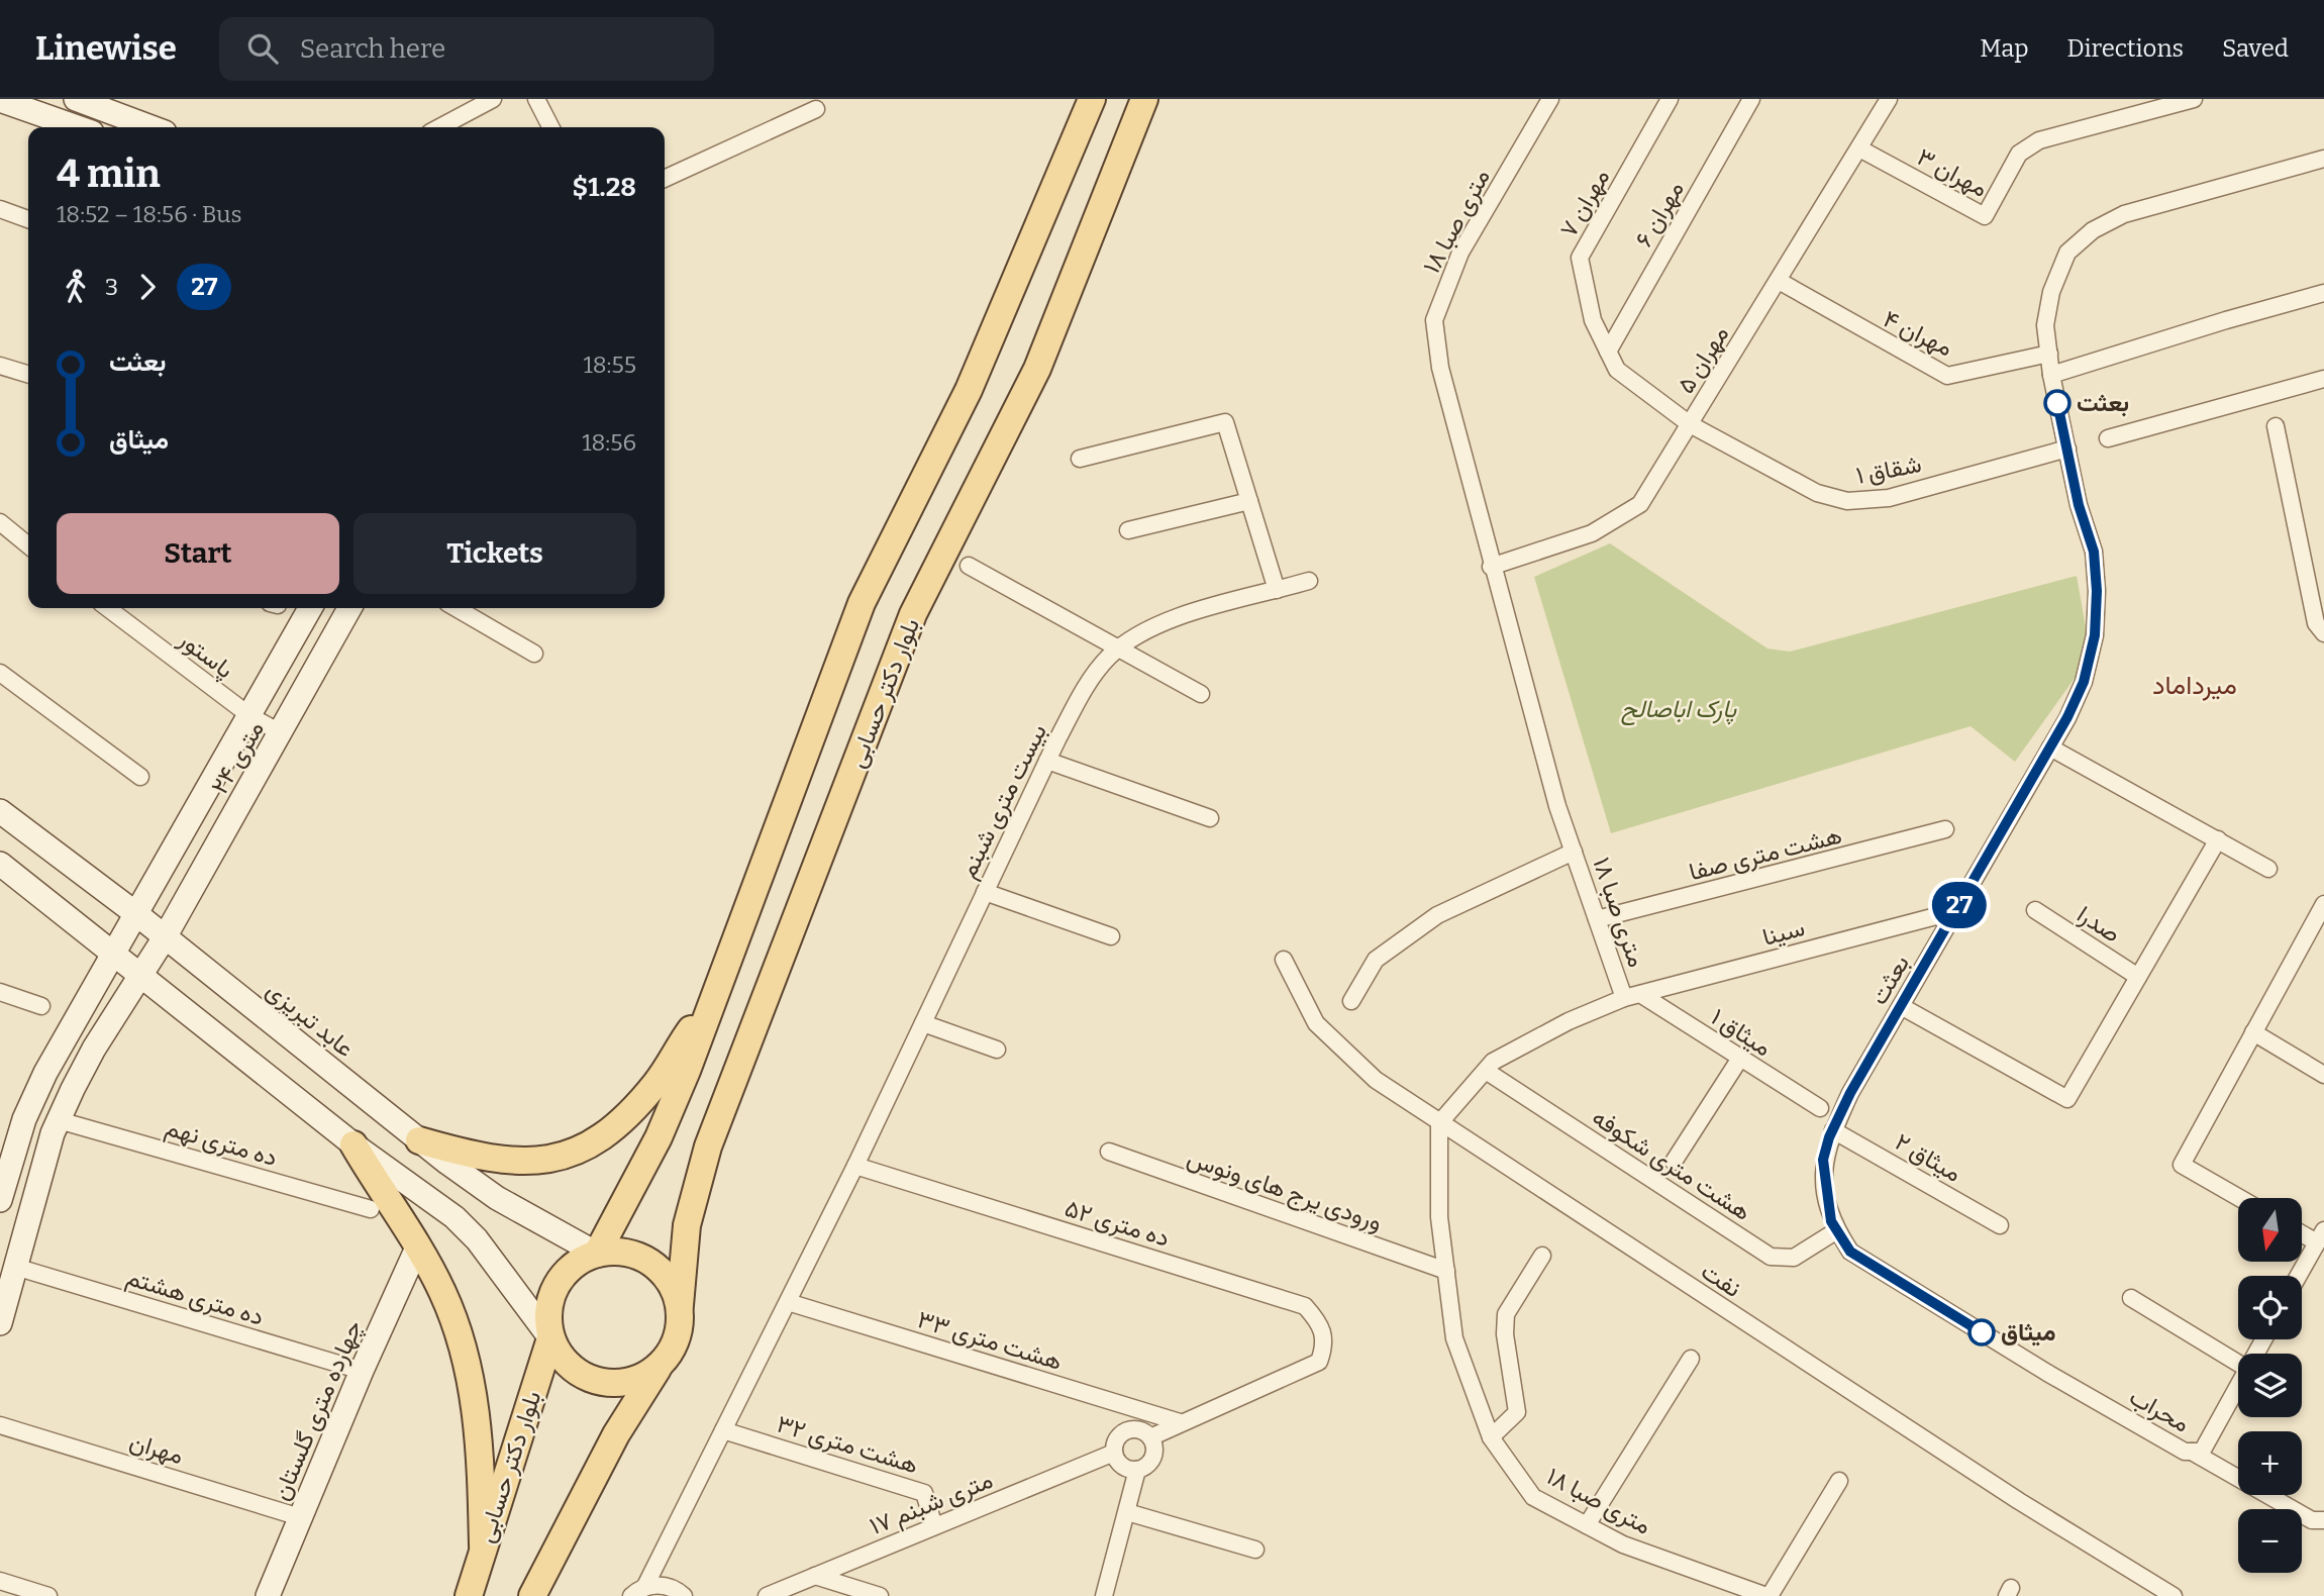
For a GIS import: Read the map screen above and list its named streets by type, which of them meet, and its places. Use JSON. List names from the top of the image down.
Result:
{
  "streets": {
    "main road": ["بلوار دکتر حسابی"],
    "street": [
      "مهران ۳",
      "مهران ۷",
      "مهران ۶",
      "متری صبا ۱۸",
      "مهران ۴",
      "مهران ۵",
      "شقاق ۱",
      "پاستور",
      "۲۴ متری",
      "بیست متری شبنم",
      "هشت متری صفا",
      "صدرا",
      "سینا",
      "بعثت",
      "عابد تبریزی",
      "میثاق ۱",
      "ده متری نهم",
      "میثاق ۲",
      "هشت متری شکوفه",
      "ورودی یرج های ونوس",
      "ده متری ۵۲",
      "نفت",
      "ده متری هشتم",
      "هشت متری ۳۳",
      "چهارده متری گلستان",
      "محراب",
      "هشت متری ۳۲",
      "مهران",
      "۱۷ متری شبنم"
    ]
  },
  "crossings": [
    ["مهران ۳", "مهران ۵"],
    ["مهران ۷", "مهران ۶"],
    ["مهران ۷", "مهران ۵"],
    ["مهران ۷", "شقاق ۱"],
    ["متری صبا ۱۸", "مهران ۵"],
    ["متری صبا ۱۸", "هشت متری صفا"],
    ["متری صبا ۱۸", "سینا"],
    ["متری صبا ۱۸", "هشت متری شکوفه"],
    ["متری صبا ۱۸", "ورودی یرج های ونوس"],
    ["متری صبا ۱۸", "نفت"],
    ["مهران ۴", "مهران ۵"],
    ["مهران ۴", "بعثت"],
    ["مهران ۵", "شقاق ۱"],
    ["شقاق ۱", "بعثت"],
    ["پاستور", "۲۴ متری"],
    ["بلوار دکتر حسابی", "عابد تبریزی"],
    ["۲۴ متری", "عابد تبریزی"],
    ["بیست متری شبنم", "ده متری ۵۲"],
    ["بیست متری شبنم", "هشت متری ۳۳"],
    ["بیست متری شبنم", "هشت متری ۳۲"],
    ["سینا", "بعثت"],
    ["سینا", "میثاق ۱"],
    ["بعثت", "میثاق ۲"],
    ["بعثت", "هشت متری شکوفه"],
    ["بعثت", "محراب"],
    ["ده متری ۵۲", "هشت متری ۳۳"],
    ["ده متری هشتم", "چهارده متری گلستان"],
    ["چهارده متری گلستان", "مهران"],
    ["هشت متری ۳۲", "۱۷ متری شبنم"]
  ],
  "districts": ["میرداماد"],
  "parks": ["پارک اباصالح"],
  "places": ["بعثت", "میثاق"],
  "lines": ["bus line 27"],
  "north": "bottom",
  "page": {
    "header": "Linewise",
    "search": "Search here",
    "nav": ["Map", "Directions", "Saved"],
    "on_map": "27",
    "heading": ["4 min", "18:52 – 18:56 · Bus", "$1.28"],
    "legs": ["3", "27"],
    "list": [
      {
        "name": "بعثت",
        "value": "18:55"
      },
      {
        "name": "میثاق",
        "value": "18:56"
      }
    ],
    "buttons": ["Start", "Tickets"],
    "map_buttons": ["+", "−"]
  }
}
